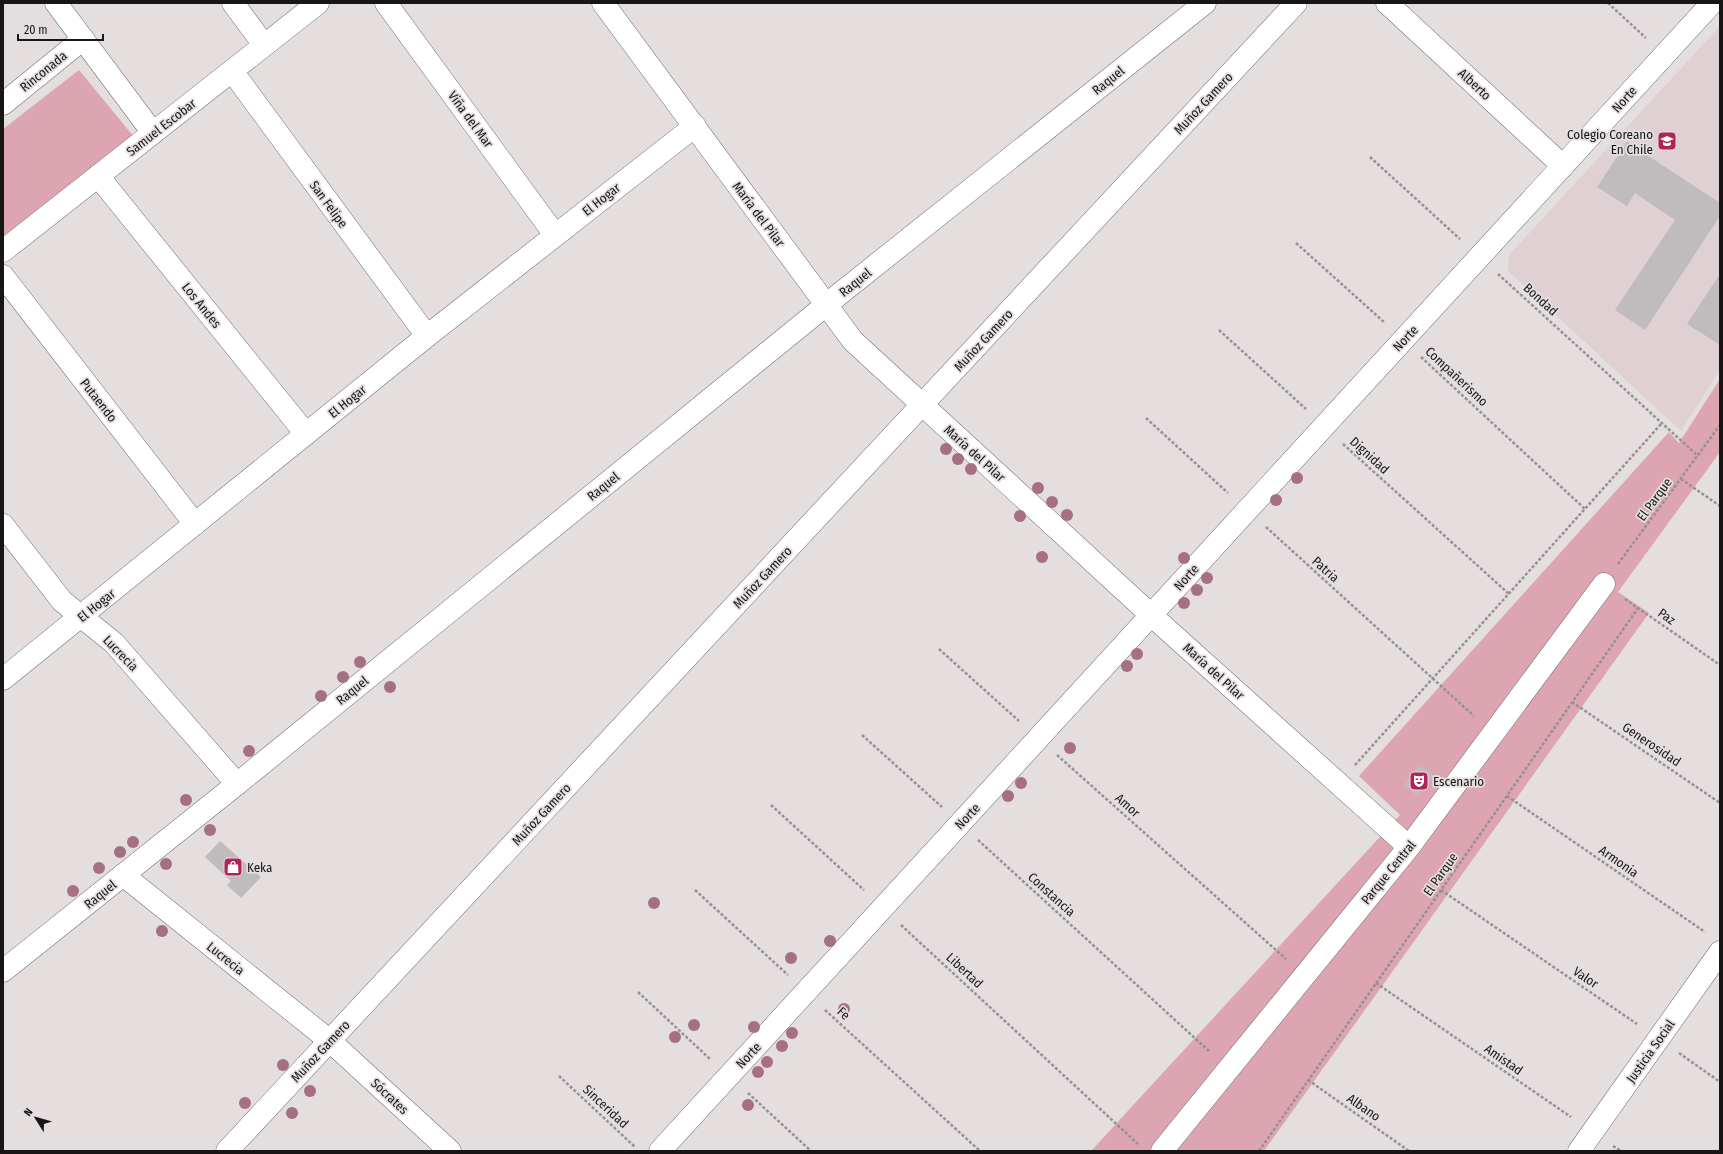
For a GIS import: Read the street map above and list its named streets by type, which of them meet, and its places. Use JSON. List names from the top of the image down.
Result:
{
  "streets": {
    "street": [
      "Rinconada",
      "Raquel",
      "Alberto",
      "Norte",
      "Muñoz Gamero",
      "Viña del Mar",
      "Samuel Escobar",
      "El Hogar",
      "San Felipe",
      "María del Pilar",
      "Los Andes",
      "Putaendo",
      "Lucrecia",
      "Parque Central",
      "Justicia Social",
      "Sócrates"
    ],
    "path": [
      "Bondad",
      "Compañerismo",
      "Dignidad",
      "El Parque",
      "Patria",
      "Paz",
      "Generosidad",
      "Amor",
      "Armonia",
      "Constancia",
      "Libertad",
      "Valor",
      "Fe",
      "Amistad",
      "Sinceridad",
      "Albano"
    ]
  },
  "crossings": [
    ["Raquel", "María del Pilar"],
    ["Raquel", "Lucrecia"],
    ["Alberto", "Norte"],
    ["Norte", "María del Pilar"],
    ["Norte", "Bondad"],
    ["Norte", "Compañerismo"],
    ["Norte", "Dignidad"],
    ["Norte", "Patria"],
    ["Norte", "Amor"],
    ["Norte", "Constancia"],
    ["Norte", "Libertad"],
    ["Norte", "Fe"],
    ["Muñoz Gamero", "María del Pilar"],
    ["Muñoz Gamero", "Lucrecia"],
    ["Muñoz Gamero", "Sócrates"],
    ["Viña del Mar", "El Hogar"],
    ["Samuel Escobar", "San Felipe"],
    ["Samuel Escobar", "Los Andes"],
    ["El Hogar", "San Felipe"],
    ["El Hogar", "María del Pilar"],
    ["El Hogar", "Los Andes"],
    ["El Hogar", "Putaendo"],
    ["El Hogar", "Lucrecia"],
    ["María del Pilar", "Parque Central"],
    ["Bondad", "El Parque"],
    ["El Parque", "Paz"],
    ["El Parque", "Generosidad"],
    ["El Parque", "Armonia"],
    ["El Parque", "Parque Central"],
    ["El Parque", "Valor"],
    ["El Parque", "Amistad"],
    ["El Parque", "Albano"],
    ["Patria", "Parque Central"],
    ["Paz", "Parque Central"],
    ["Lucrecia", "Sócrates"],
    ["Amor", "Parque Central"],
    ["Parque Central", "Constancia"],
    ["Valor", "Justicia Social"],
    ["Justicia Social", "Amistad"]
  ],
  "places": {
    "school or university": ["Colegio Coreano En Chile"],
    "theatre": ["Escenario"],
    "shop": ["Keka"]
  },
  "scale_bar": "20 m",
  "north": "top left"
}
